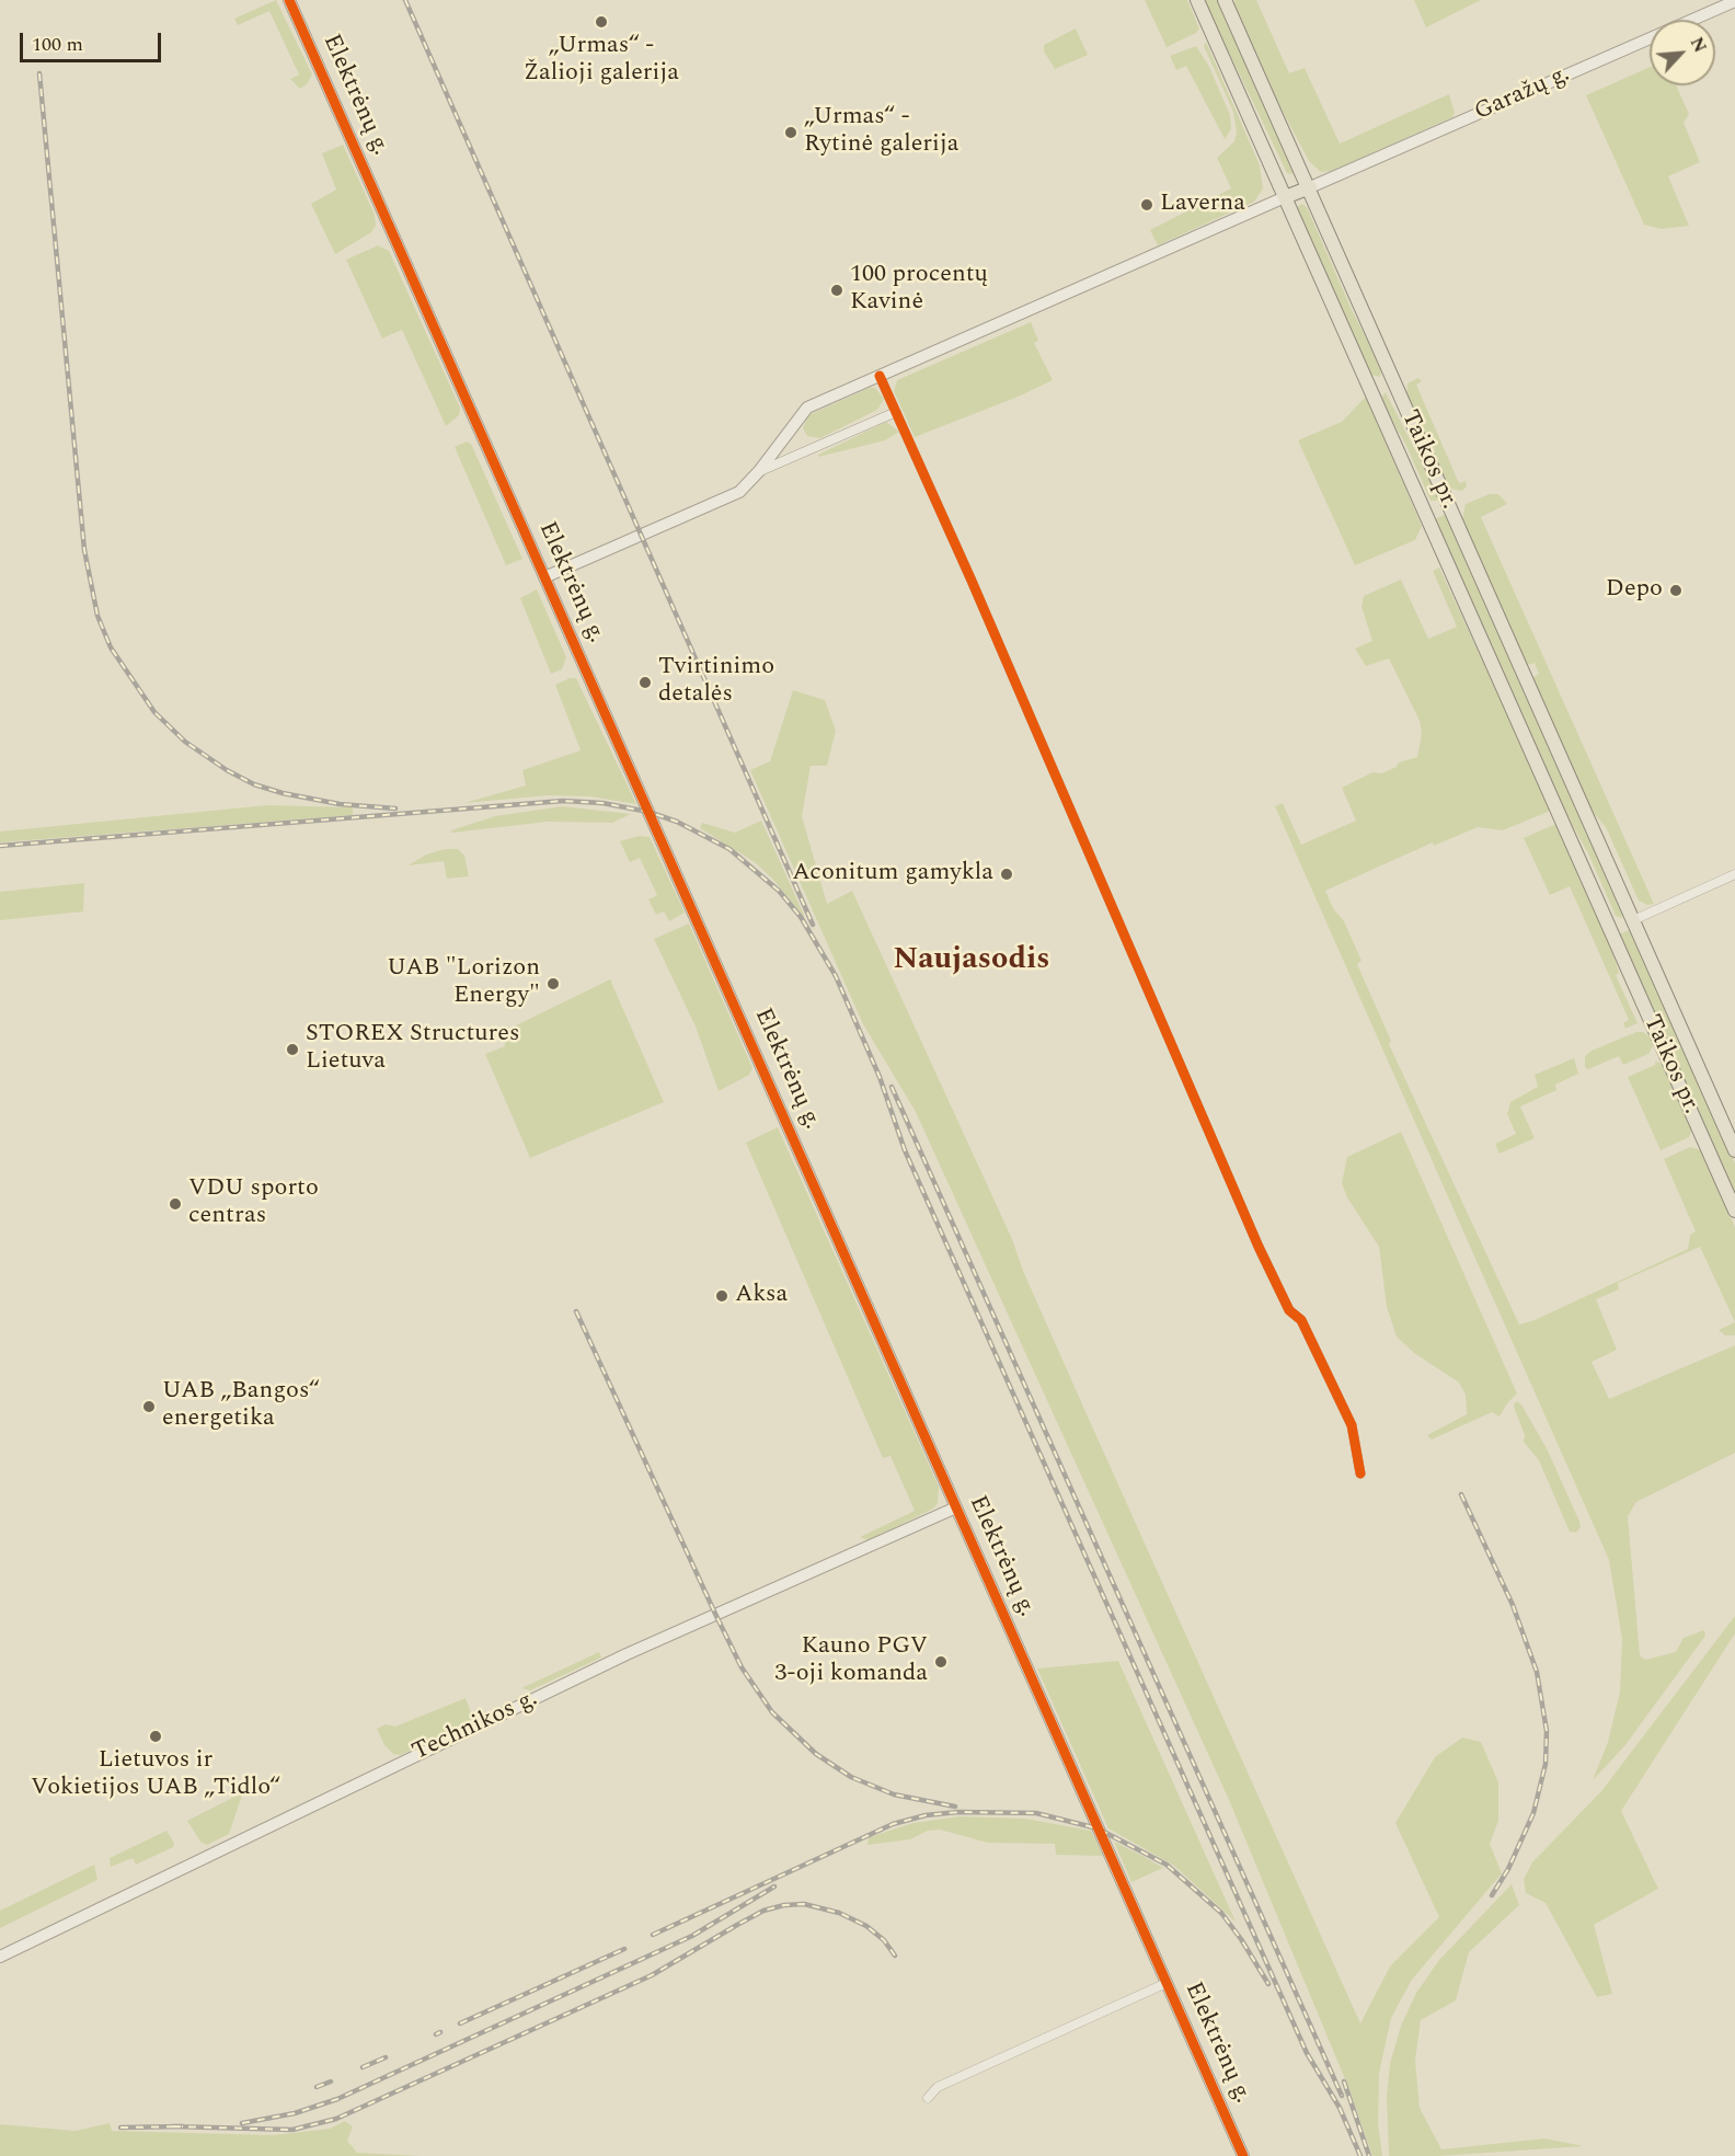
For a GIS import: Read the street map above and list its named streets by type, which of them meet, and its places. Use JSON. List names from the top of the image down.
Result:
{
  "streets": {
    "main road": ["Taikos pr."],
    "street": ["Garažų g.", "Elektrėnų g.", "Technikos g."]
  },
  "crossings": [
    ["Garažų g.", "Taikos pr."],
    ["Elektrėnų g.", "Technikos g."]
  ],
  "districts": ["Naujasodis"],
  "places": [
    "„Urmas“ - Žalioji galerija",
    "„Urmas“ - Rytinė galerija",
    "Laverna",
    "100 procentų Kavinė",
    "Depo",
    "Tvirtinimo detalės",
    "Aconitum gamykla",
    "UAB \"Lorizon Energy\"",
    "STOREX Structures Lietuva",
    "VDU sporto centras",
    "Aksa",
    "UAB „Bangos“ energetika",
    "Kauno PGV 3-oji komanda",
    "Lietuvos ir Vokietijos UAB „Tidlo“"
  ],
  "scale_bar": "100 m",
  "north": "top right"
}
